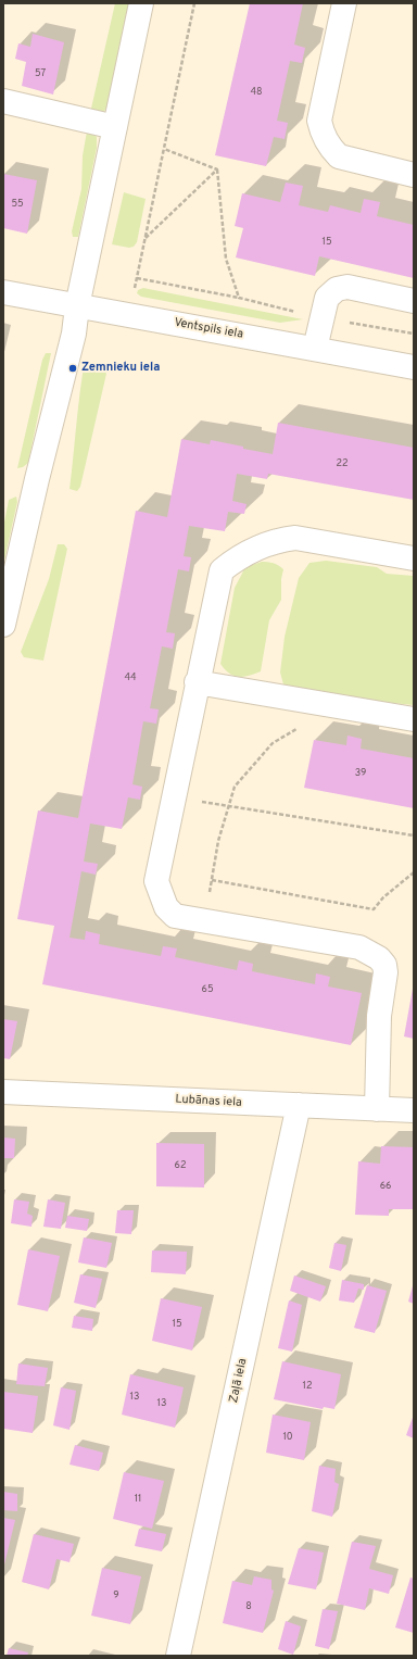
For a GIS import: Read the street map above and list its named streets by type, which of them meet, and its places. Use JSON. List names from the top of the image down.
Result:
{
  "streets": {
    "street": ["Ventspils iela", "Lubānas iela", "Zaļā iela"]
  },
  "crossings": [
    ["Lubānas iela", "Zaļā iela"]
  ],
  "places": ["Zemnieku iela"],
  "house_numbers": [
    "57",
    "48",
    "55",
    "15",
    "22",
    "44",
    "39",
    "65",
    "62",
    "66",
    "15",
    "12",
    "13",
    "13",
    "10",
    "11",
    "9",
    "8"
  ]
}
